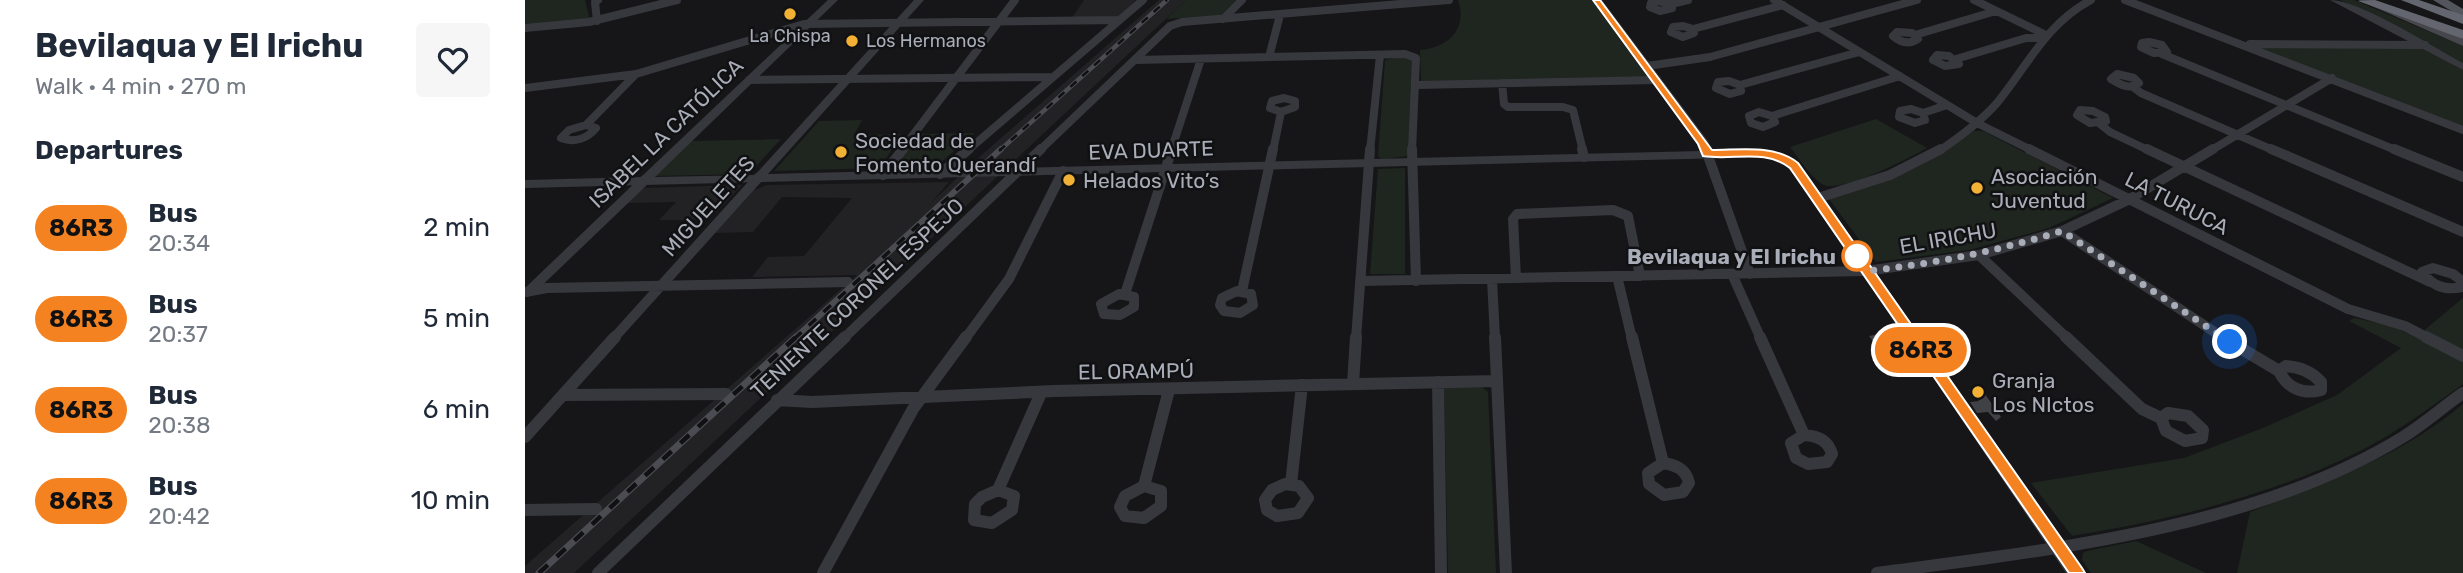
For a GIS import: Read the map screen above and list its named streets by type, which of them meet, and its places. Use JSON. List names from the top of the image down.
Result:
{
  "streets": {
    "street": [
      "ISABEL LA CATÓLICA",
      "EVA DUARTE",
      "LA TURUCA",
      "MIGUELETES",
      "EL IRICHU",
      "TENIENTE CORONEL ESPEJO",
      "EL ORAMPÚ"
    ]
  },
  "crossings": [
    ["ISABEL LA CATÓLICA", "EVA DUARTE"],
    ["EVA DUARTE", "MIGUELETES"],
    ["EVA DUARTE", "TENIENTE CORONEL ESPEJO"],
    ["LA TURUCA", "EL IRICHU"],
    ["TENIENTE CORONEL ESPEJO", "EL ORAMPÚ"]
  ],
  "places": [
    "La Chispa",
    "Los Hermanos",
    "Sociedad de Fomento Querandí",
    "Helados Vito’s",
    "Asociación Juventud",
    "Bevilaqua y El Irichu",
    "Granja Los NIctos"
  ],
  "lines": ["bus line 86R3"],
  "page": {
    "heading": [
      ["Bevilaqua y El Irichu", "Walk · 4 min · 270 m"],
      "Departures"
    ],
    "on_map": "86R3",
    "list": [
      {
        "mark": "86R3",
        "name": "Bus",
        "note": "20:34",
        "value": "2 min"
      },
      {
        "mark": "86R3",
        "name": "Bus",
        "note": "20:37",
        "value": "5 min"
      },
      {
        "mark": "86R3",
        "name": "Bus",
        "note": "20:38",
        "value": "6 min"
      },
      {
        "mark": "86R3",
        "name": "Bus",
        "note": "20:42",
        "value": "10 min"
      }
    ]
  }
}
